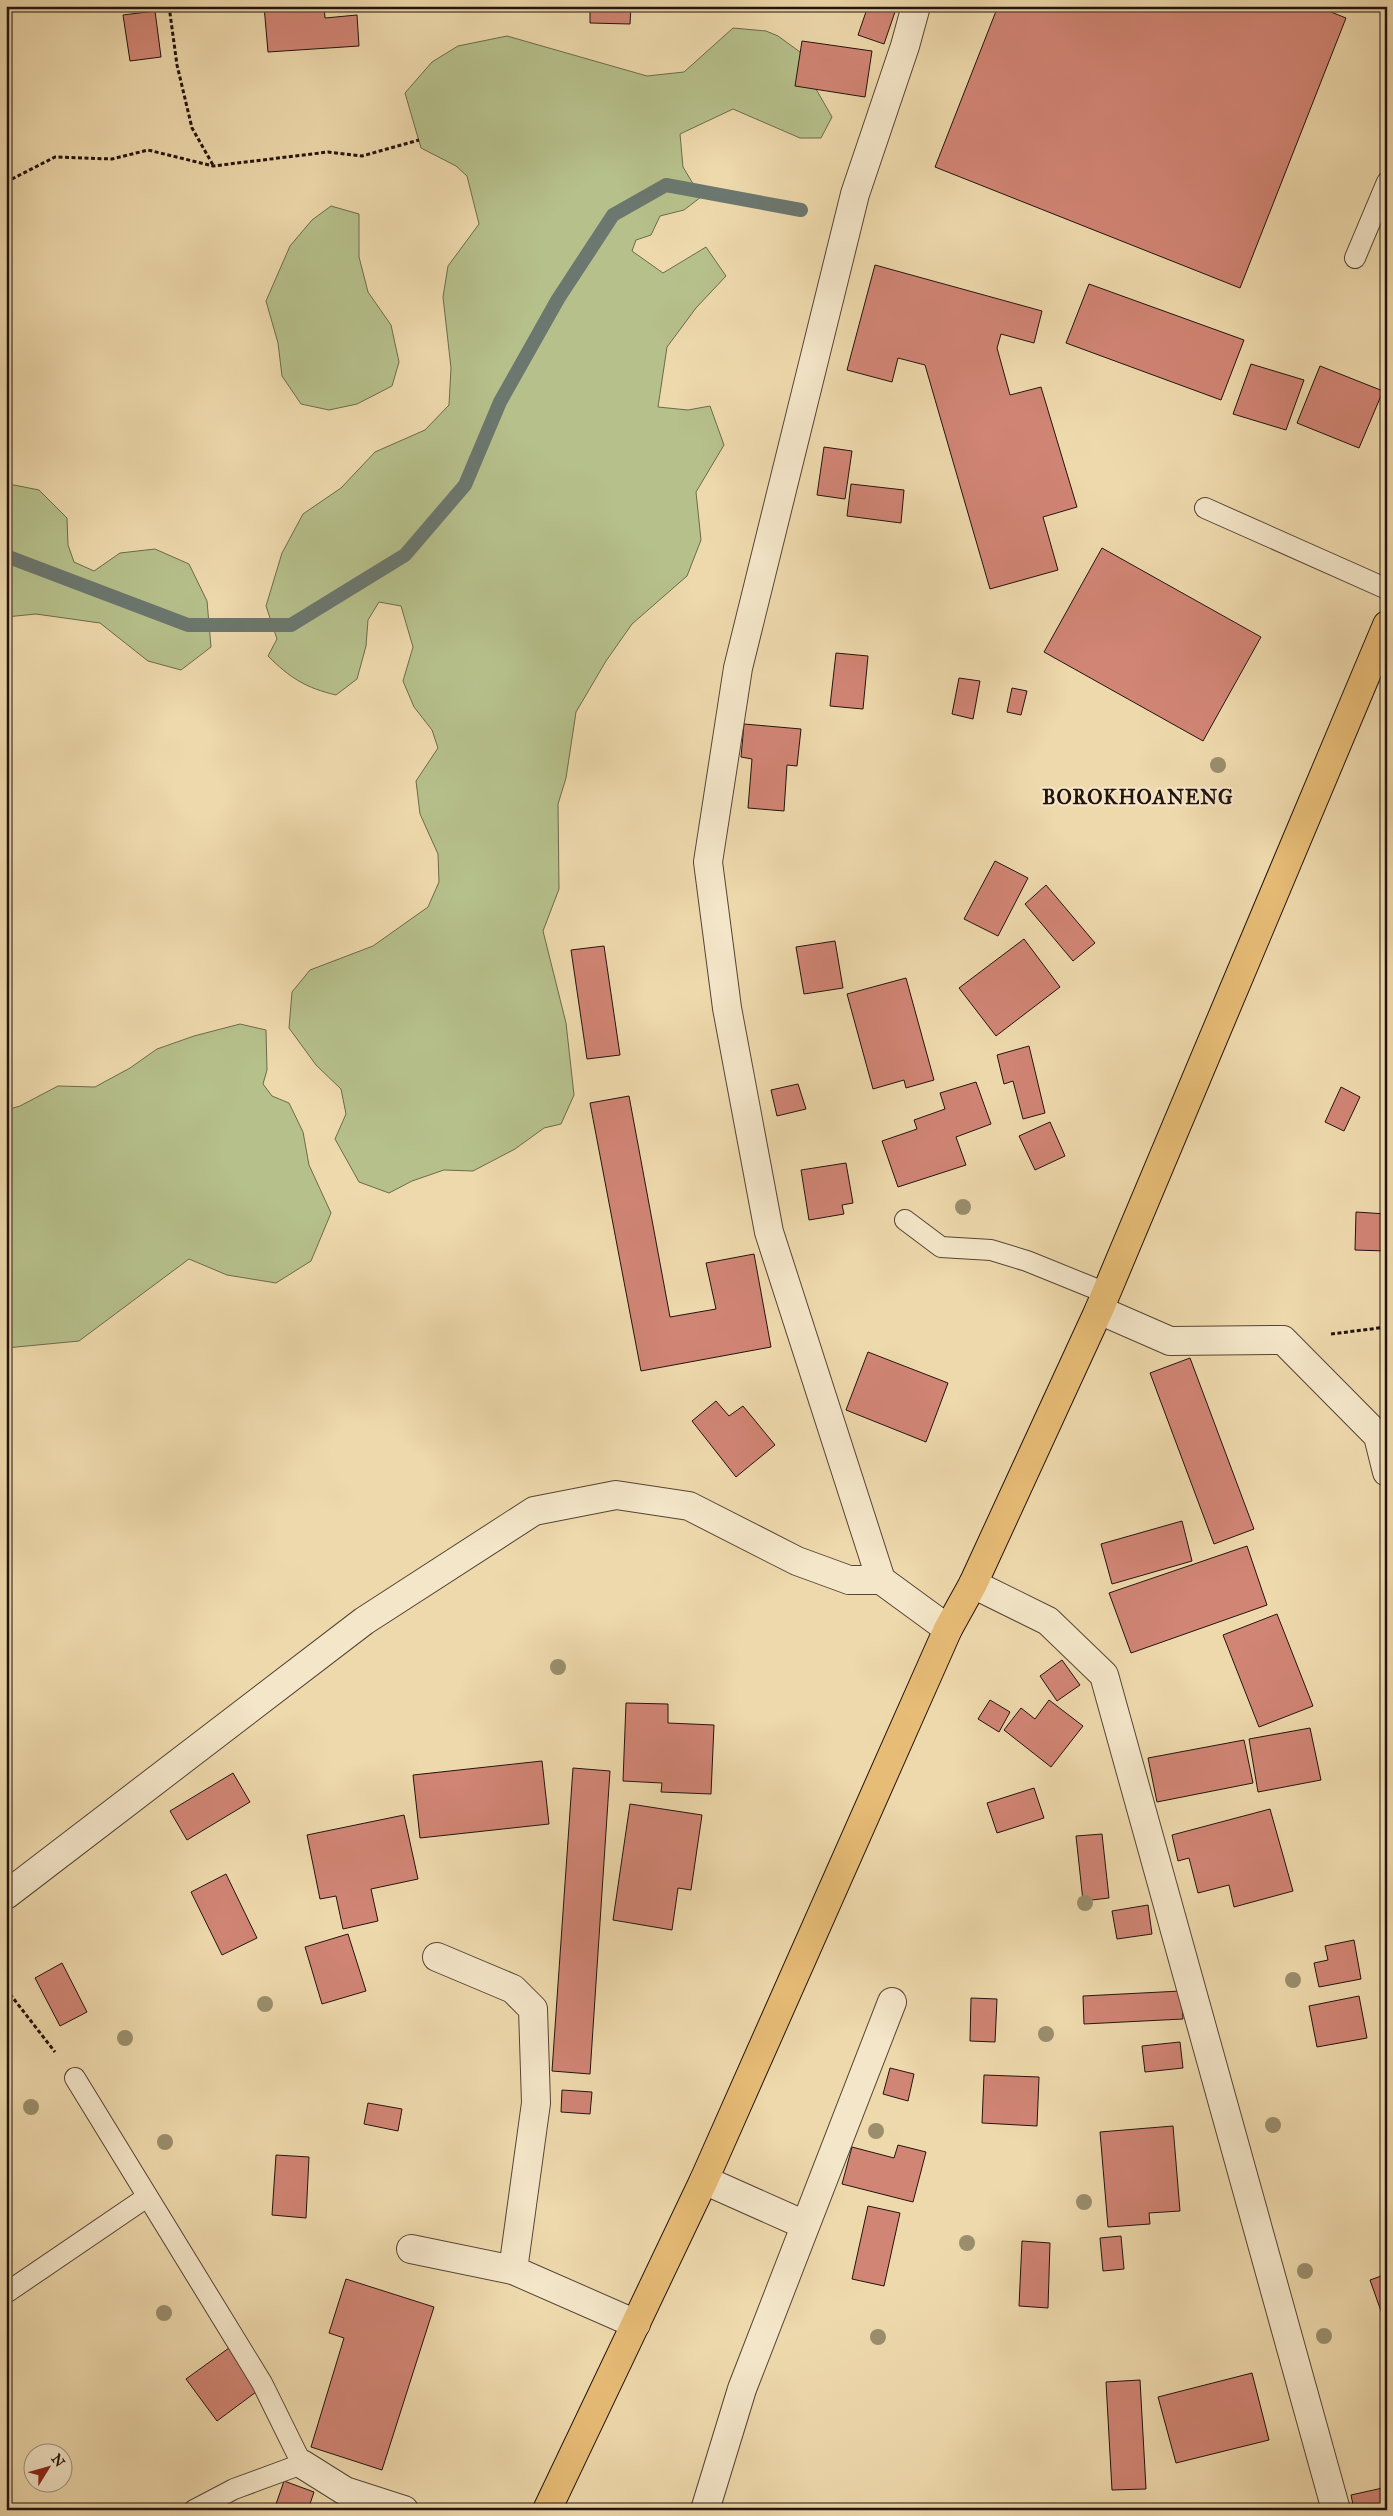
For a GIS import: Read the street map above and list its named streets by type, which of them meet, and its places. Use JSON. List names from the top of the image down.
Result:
{
  "districts": ["BOROKHOANENG"],
  "north": "top right"
}
